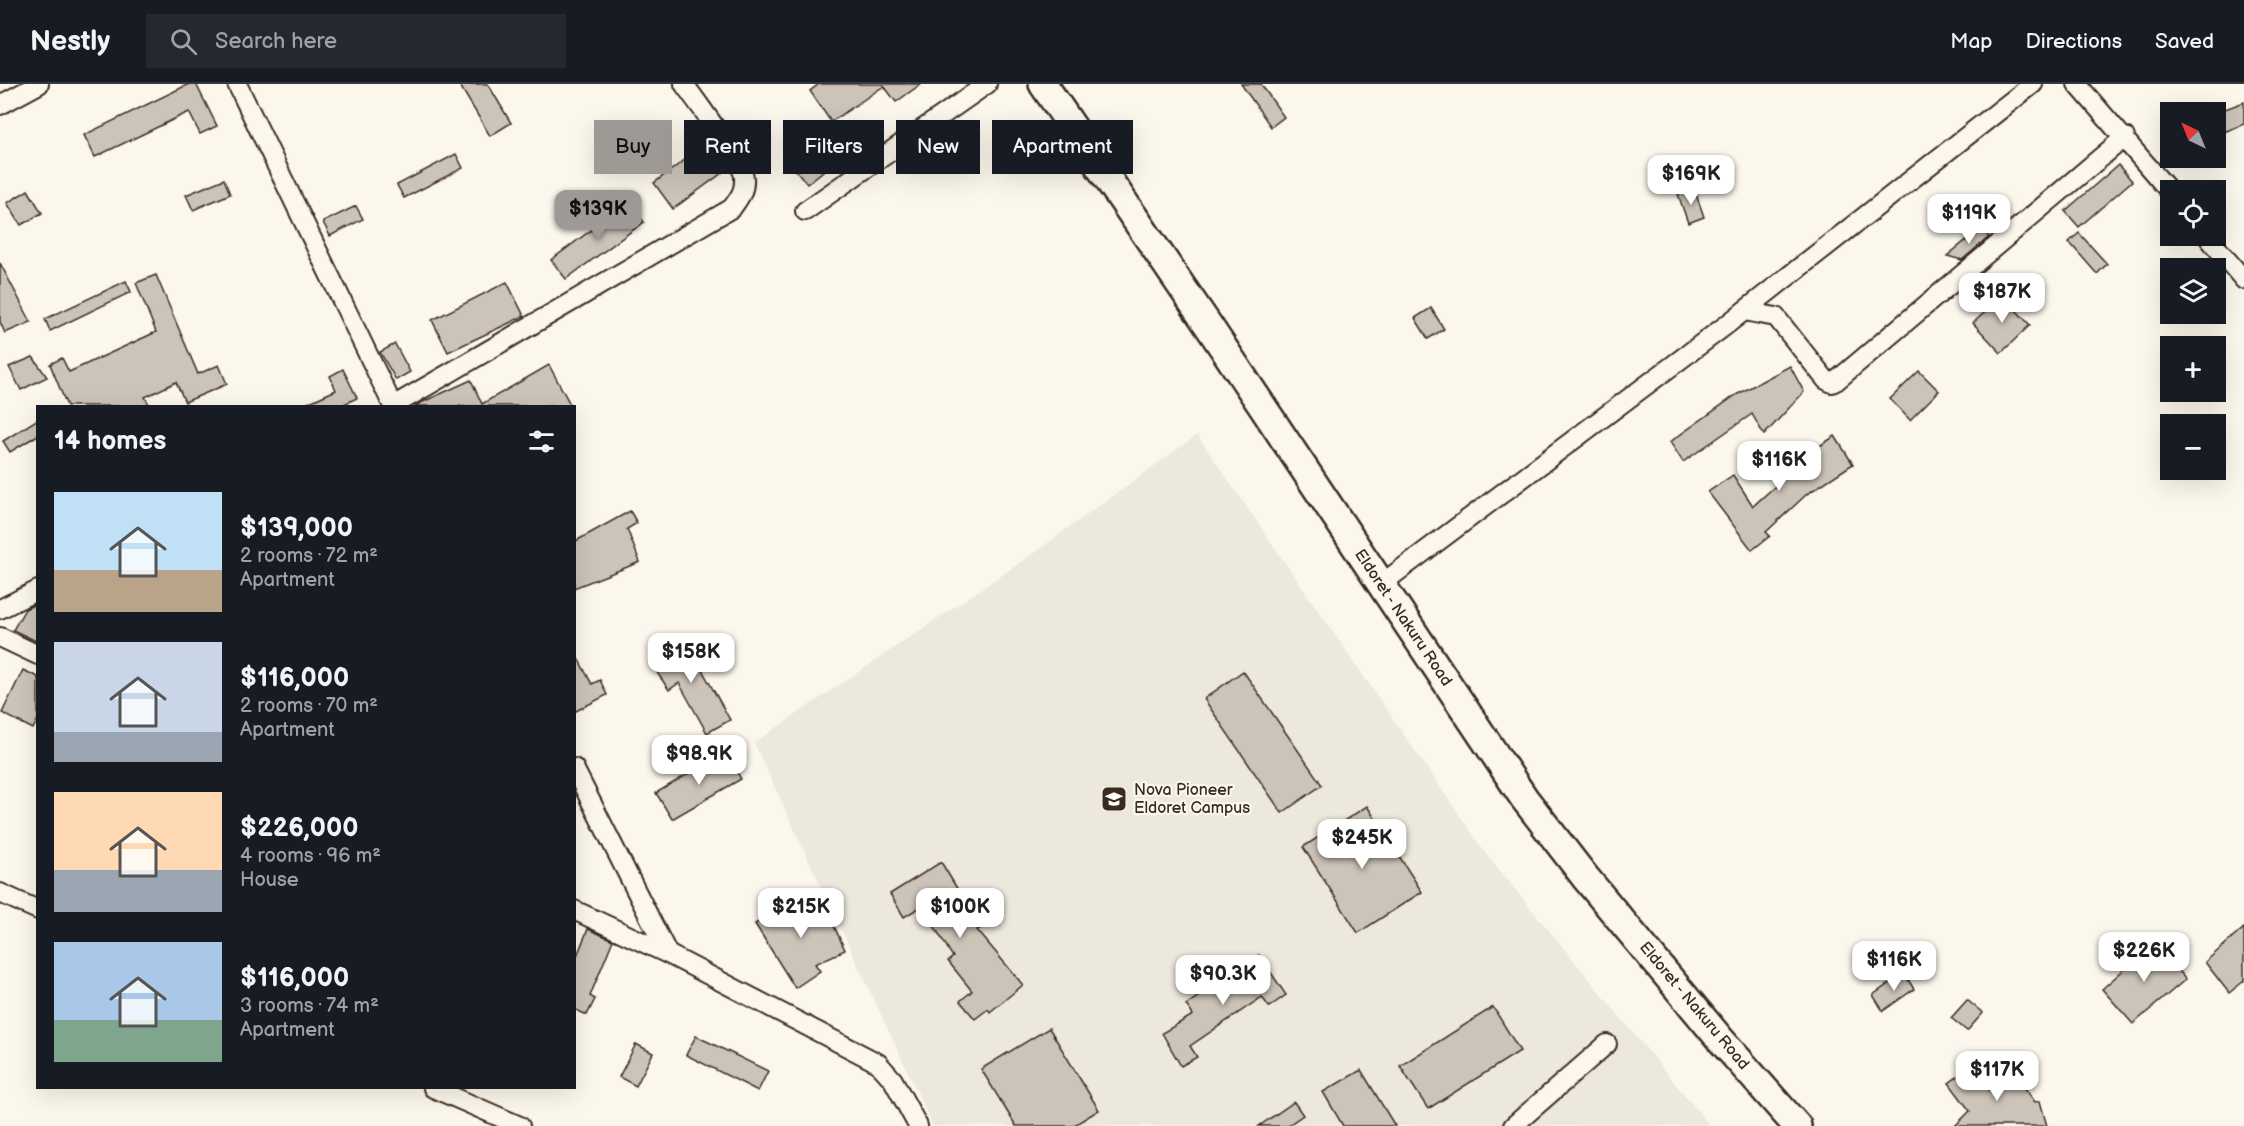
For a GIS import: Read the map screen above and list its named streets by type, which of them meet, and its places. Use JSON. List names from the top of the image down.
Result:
{
  "streets": {
    "highway": ["Eldoret - Nakuru Road"]
  },
  "places": {
    "school or university": ["Nova Pioneer Eldoret Campus"]
  },
  "north": "top left",
  "page": {
    "header": "Nestly",
    "search": "Search here",
    "nav": ["Map", "Directions", "Saved"],
    "map_buttons": ["+", "−"],
    "chip": [
      "Buy",
      "Rent",
      "Filters",
      "New",
      "Apartment"
    ],
    "price": [
      "$169K",
      "$139K",
      "$119K",
      "$187K",
      "$116K",
      "$158K",
      "$98.9K",
      "$245K",
      "$215K",
      "$100K",
      "$226K",
      "$116K",
      "$90.3K",
      "$117K"
    ],
    "heading": "14 homes",
    "list": [
      {
        "name": "$139,000",
        "note": "2 rooms · 72 m² · Apartment"
      },
      {
        "name": "$116,000",
        "note": "2 rooms · 70 m² · Apartment"
      },
      {
        "name": "$226,000",
        "note": "4 rooms · 96 m² · House"
      },
      {
        "name": "$116,000",
        "note": "3 rooms · 74 m² · Apartment"
      }
    ]
  }
}
